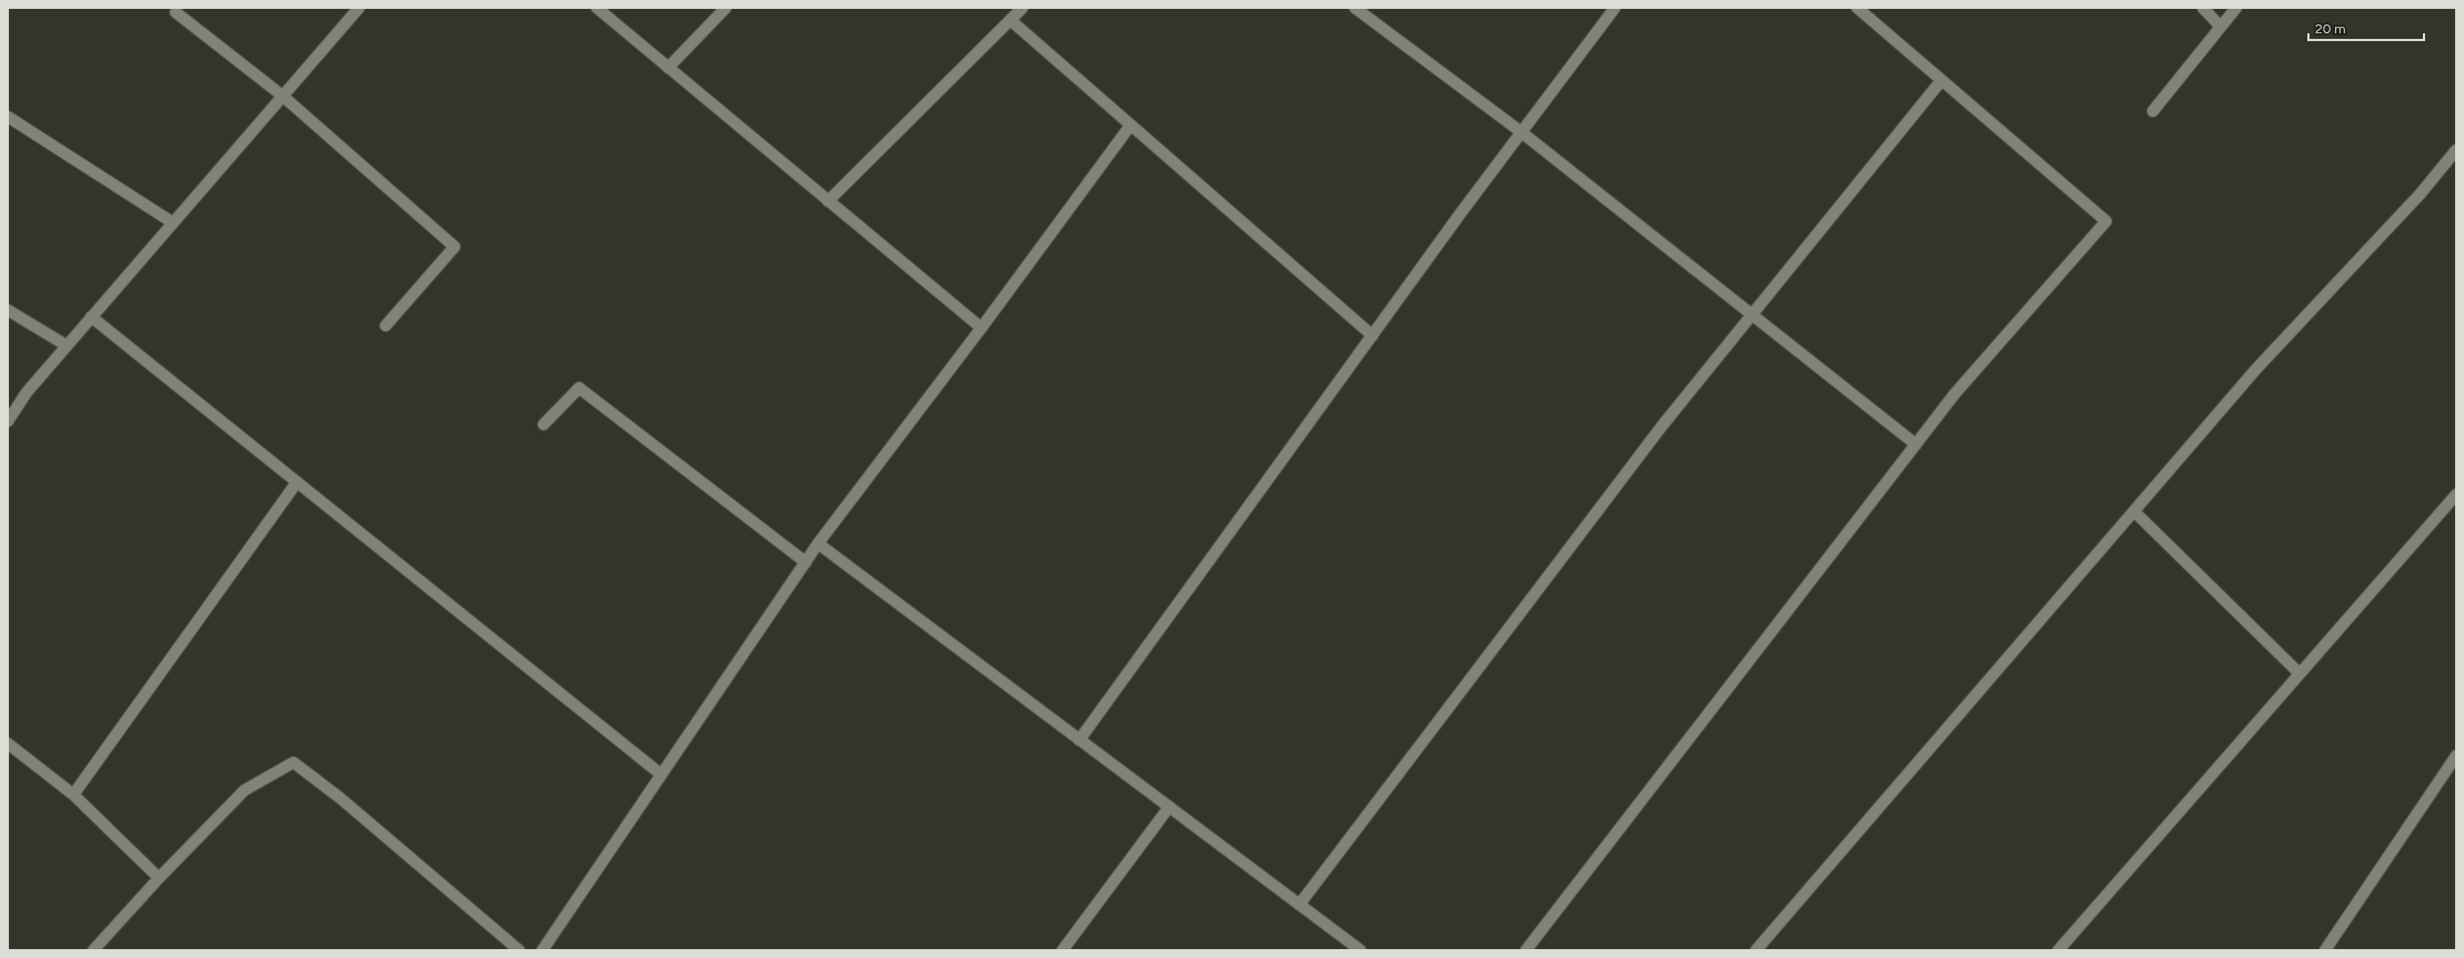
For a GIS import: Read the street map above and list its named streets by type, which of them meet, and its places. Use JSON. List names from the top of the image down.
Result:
{
  "scale_bar": "20 m"
}
